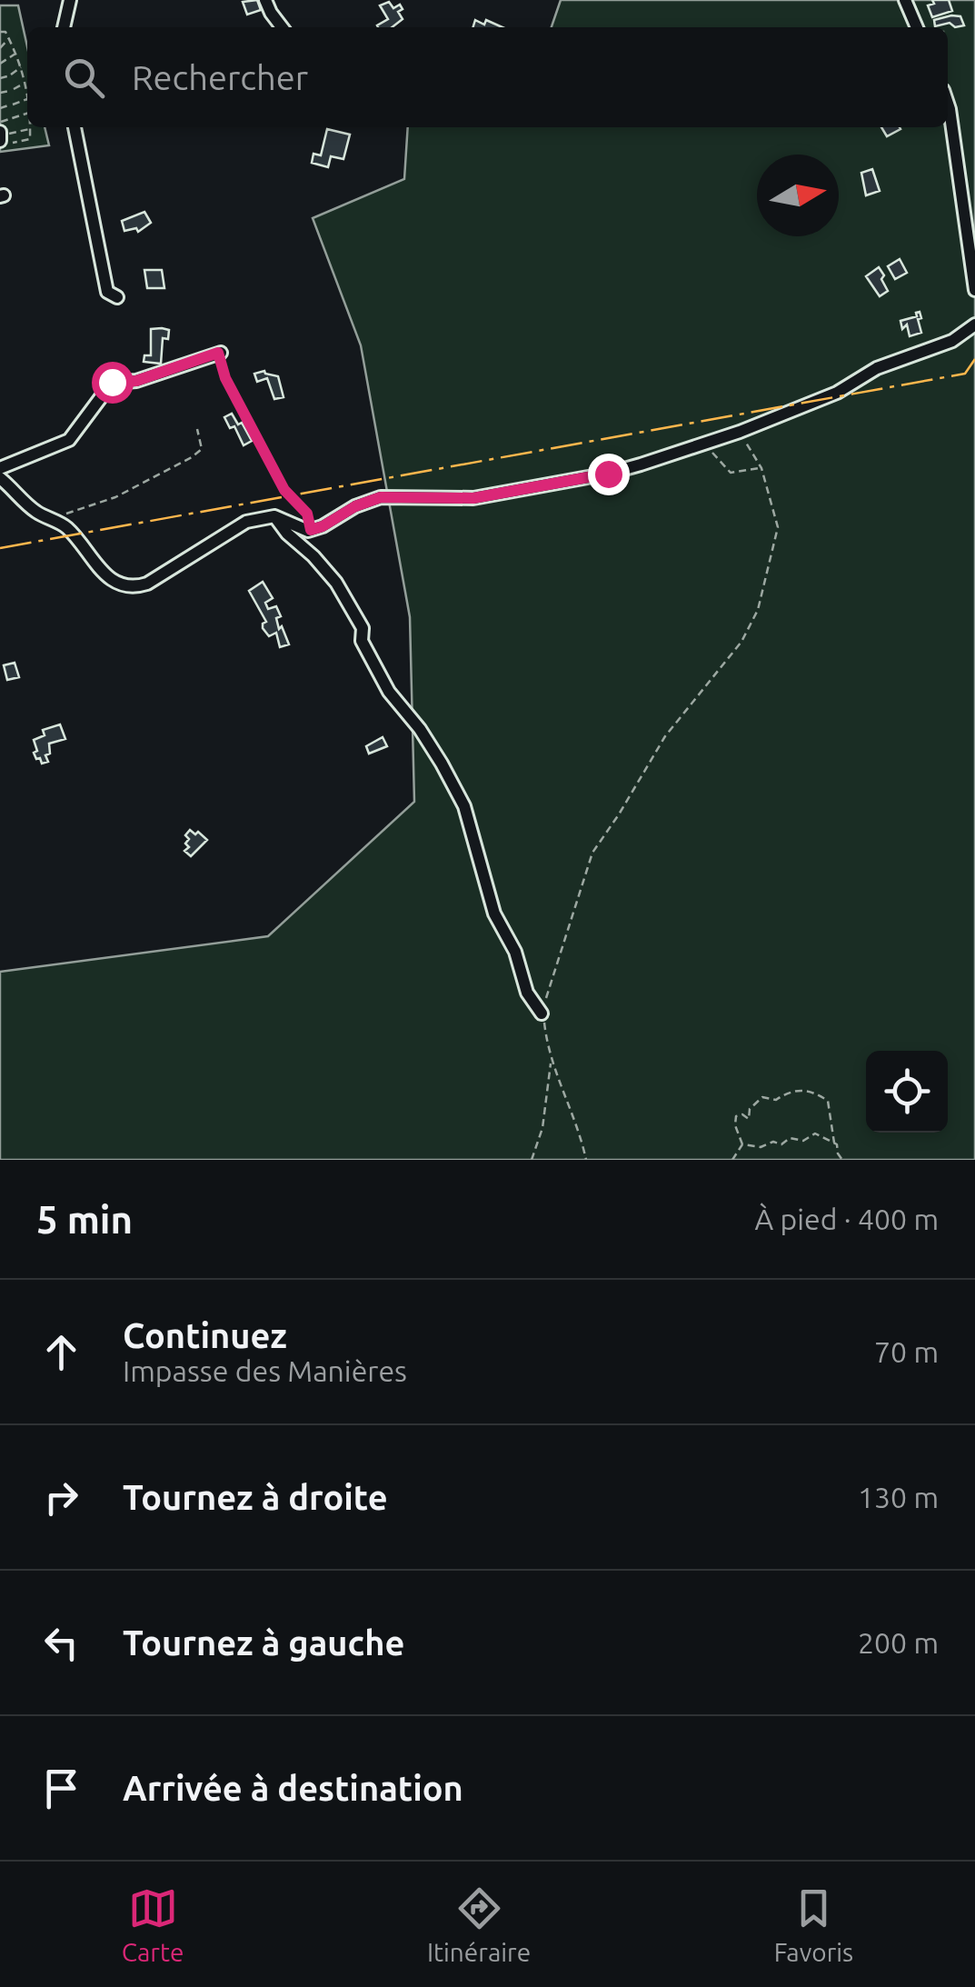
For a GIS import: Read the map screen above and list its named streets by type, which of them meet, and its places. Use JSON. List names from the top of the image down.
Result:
{
  "north": "right",
  "page": {
    "search": "Rechercher",
    "heading": ["5 min", "À pied · 400 m"],
    "list": [
      ["Continuez", "Impasse des Manières", "70 m"],
      ["Tournez à droite", "130 m"],
      ["Tournez à gauche", "200 m"],
      "Arrivée à destination"
    ],
    "nav": ["Carte", "Itinéraire", "Favoris"]
  }
}
